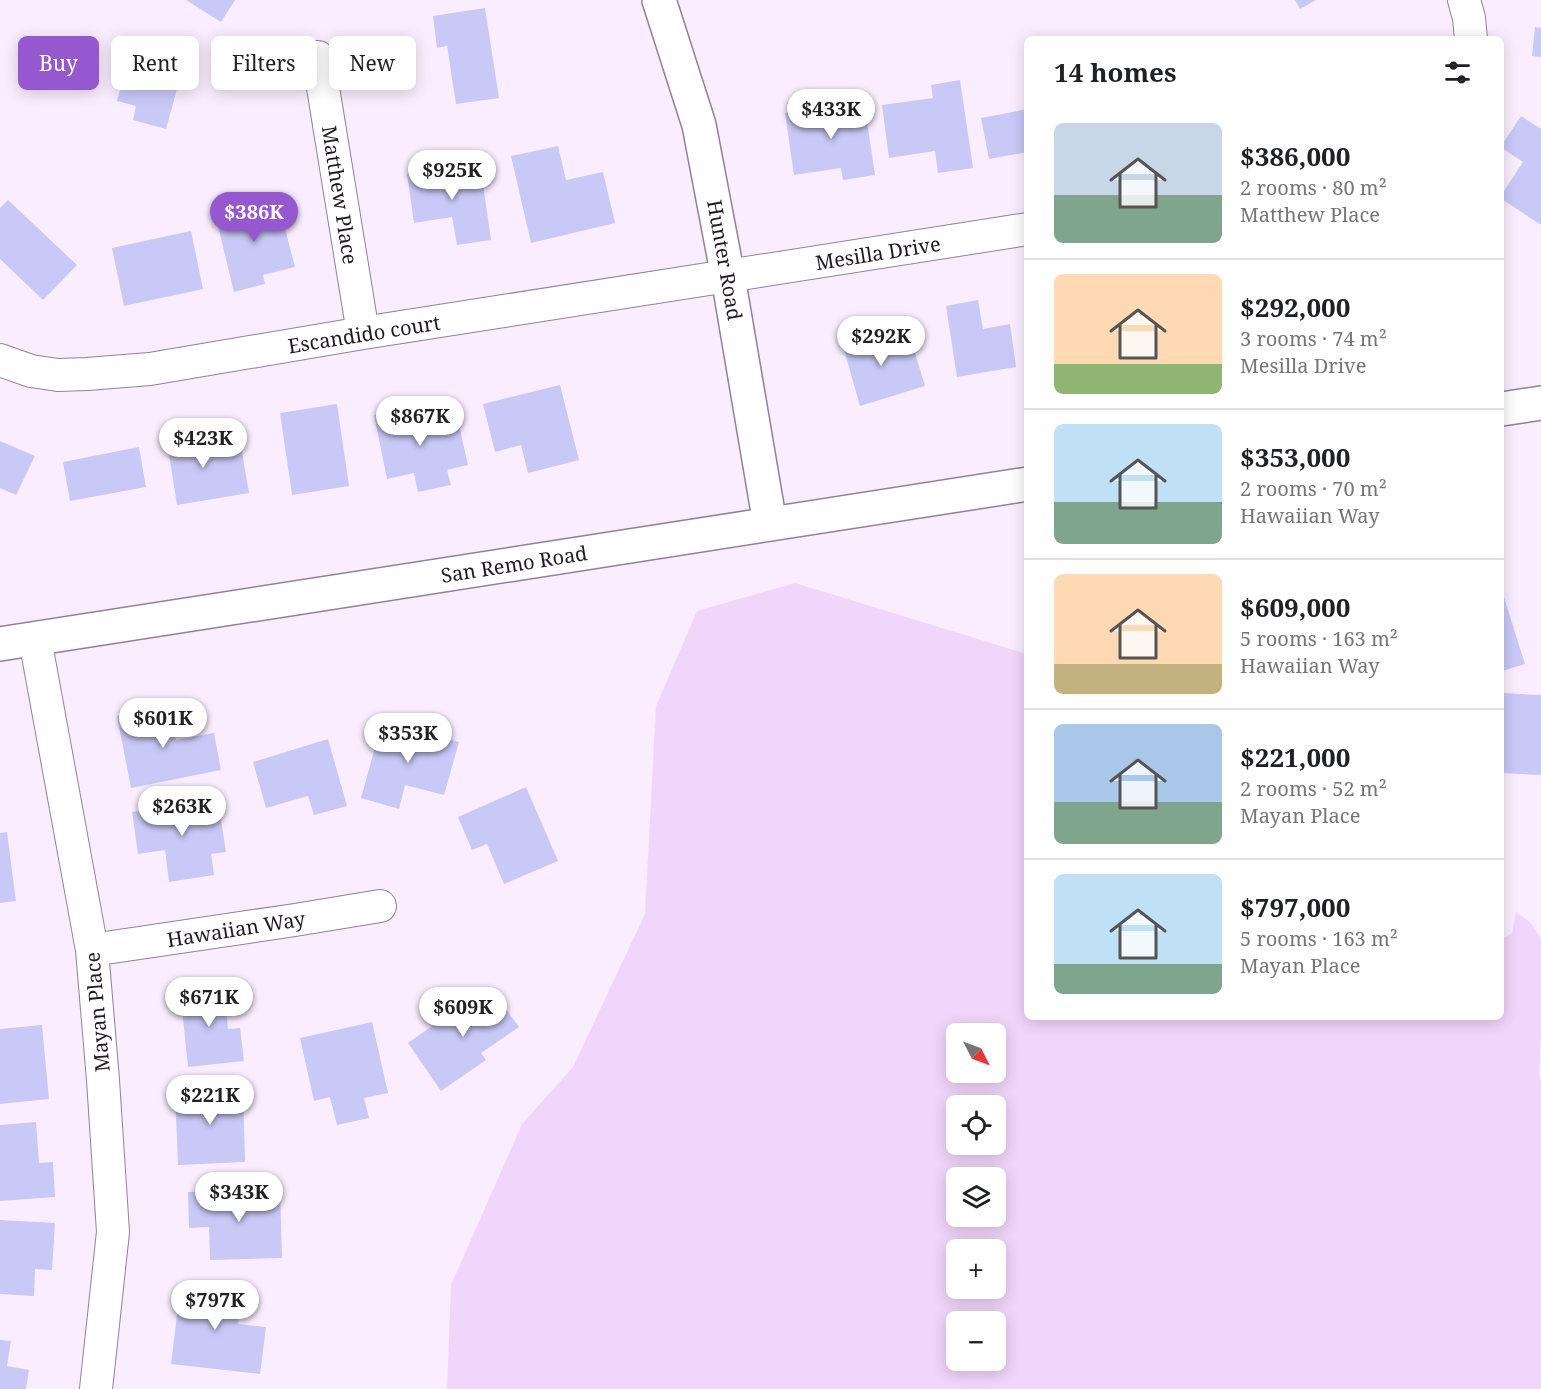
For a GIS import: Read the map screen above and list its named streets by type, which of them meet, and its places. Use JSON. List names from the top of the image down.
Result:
{
  "streets": {
    "street": [
      "Matthew Place",
      "Mesilla Drive",
      "Hunter Road",
      "Escandido court",
      "San Remo Road",
      "Hawaiian Way",
      "Mayan Place"
    ]
  },
  "crossings": [
    ["Matthew Place", "Escandido court"],
    ["Mesilla Drive", "Hunter Road"],
    ["Mesilla Drive", "Escandido court"],
    ["Hunter Road", "Escandido court"],
    ["Hunter Road", "San Remo Road"],
    ["San Remo Road", "Mayan Place"],
    ["Hawaiian Way", "Mayan Place"]
  ],
  "north": "bottom right",
  "page": {
    "chip": [
      "Buy",
      "Rent",
      "Filters",
      "New"
    ],
    "heading": "14 homes",
    "price": [
      "$433K",
      "$925K",
      "$386K",
      "$292K",
      "$867K",
      "$423K",
      "$601K",
      "$353K",
      "$263K",
      "$671K",
      "$609K",
      "$221K",
      "$343K",
      "$797K"
    ],
    "list": [
      {
        "name": "$386,000",
        "note": "2 rooms · 80 m² · Matthew Place"
      },
      {
        "name": "$292,000",
        "note": "3 rooms · 74 m² · Mesilla Drive"
      },
      {
        "name": "$353,000",
        "note": "2 rooms · 70 m² · Hawaiian Way"
      },
      {
        "name": "$609,000",
        "note": "5 rooms · 163 m² · Hawaiian Way"
      },
      {
        "name": "$221,000",
        "note": "2 rooms · 52 m² · Mayan Place"
      },
      {
        "name": "$797,000",
        "note": "5 rooms · 163 m² · Mayan Place"
      }
    ],
    "map_buttons": ["+", "−"]
  }
}
